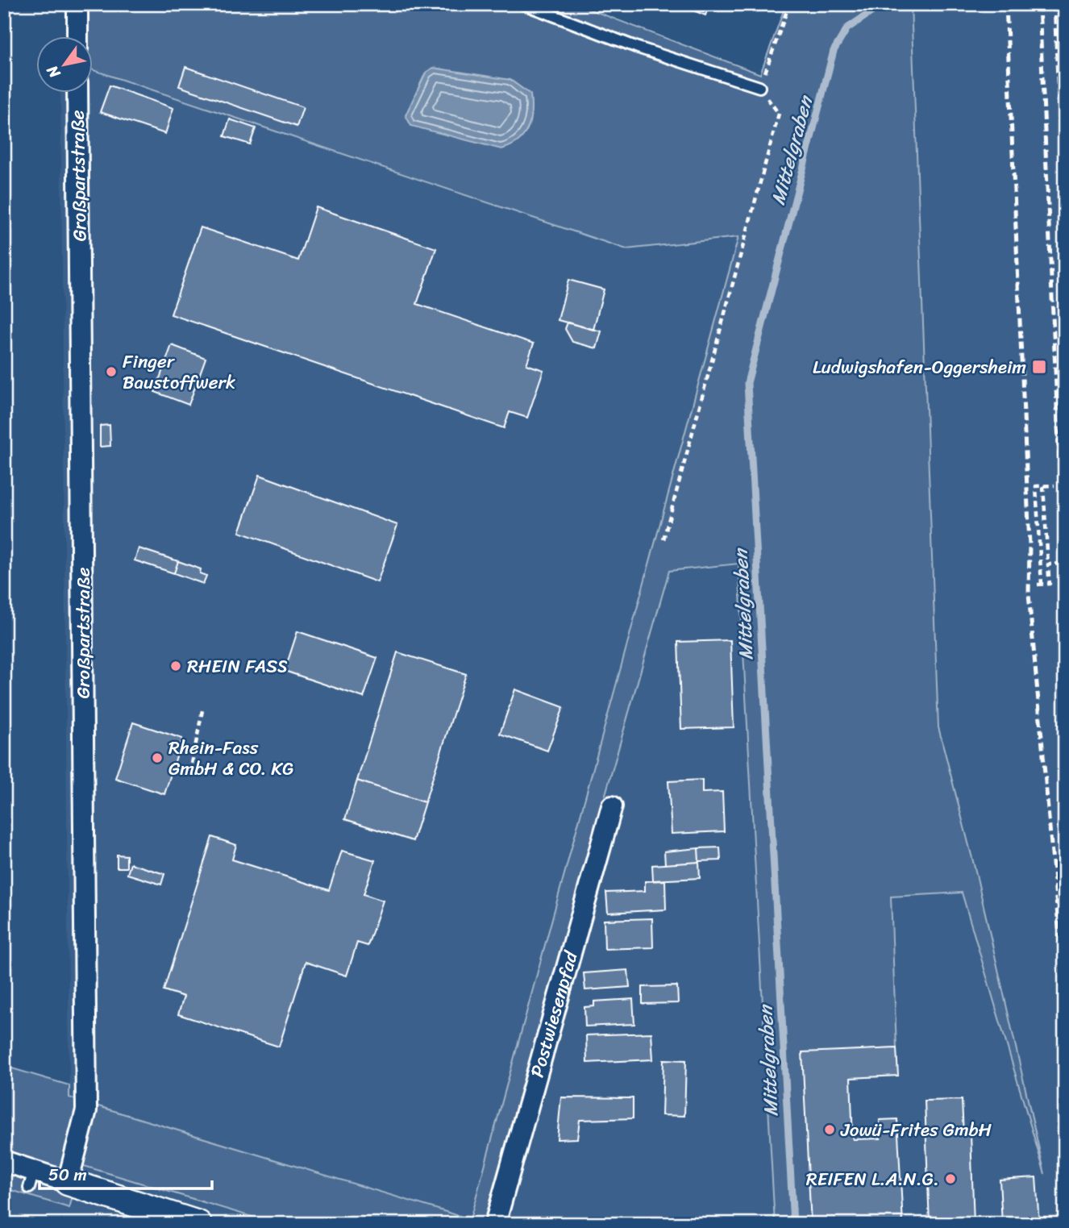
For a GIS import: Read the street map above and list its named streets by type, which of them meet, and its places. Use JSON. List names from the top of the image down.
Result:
{
  "streets": {
    "street": ["Großpartstraße", "Postwiesenpfad"]
  },
  "water": ["Mittelgraben"],
  "places": {
    "transit": ["Ludwigshafen-Oggersheim"],
    "other": [
      "Finger Baustoffwerk",
      "RHEIN FASS",
      "Rhein-Fass GmbH & CO. KG",
      "Jowü-Frites GmbH",
      "REIFEN L.A.N.G."
    ]
  },
  "scale_bar": "50 m",
  "north": "bottom left"
}
